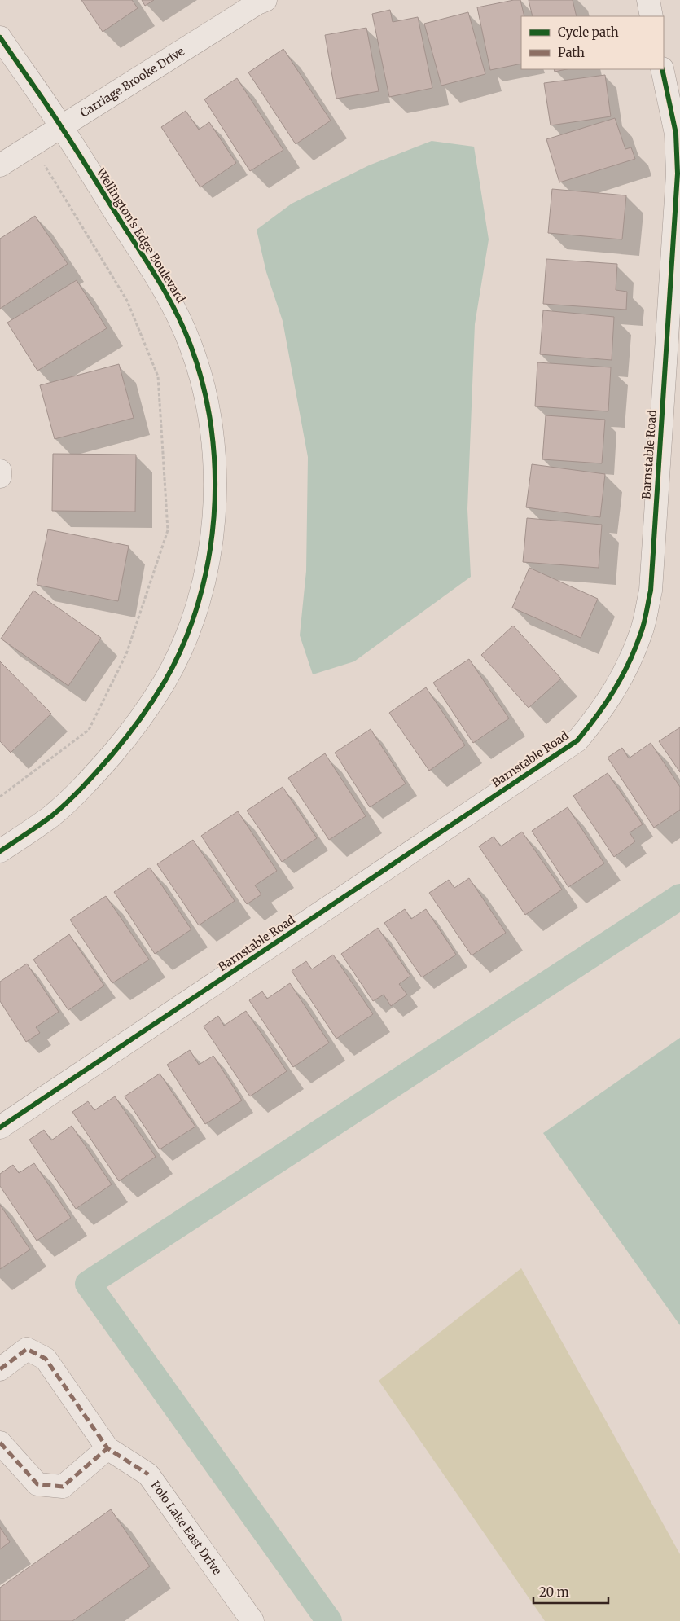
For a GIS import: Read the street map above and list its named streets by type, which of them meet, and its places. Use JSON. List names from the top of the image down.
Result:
{
  "streets": {
    "street": [
      "Carriage Brooke Drive",
      "Wellington's Edge Boulevard",
      "Barnstable Road",
      "Polo Lake East Drive"
    ]
  },
  "crossings": [
    ["Carriage Brooke Drive", "Wellington's Edge Boulevard"]
  ],
  "legend": ["Cycle path", "Path"],
  "scale_bar": "20 m"
}
